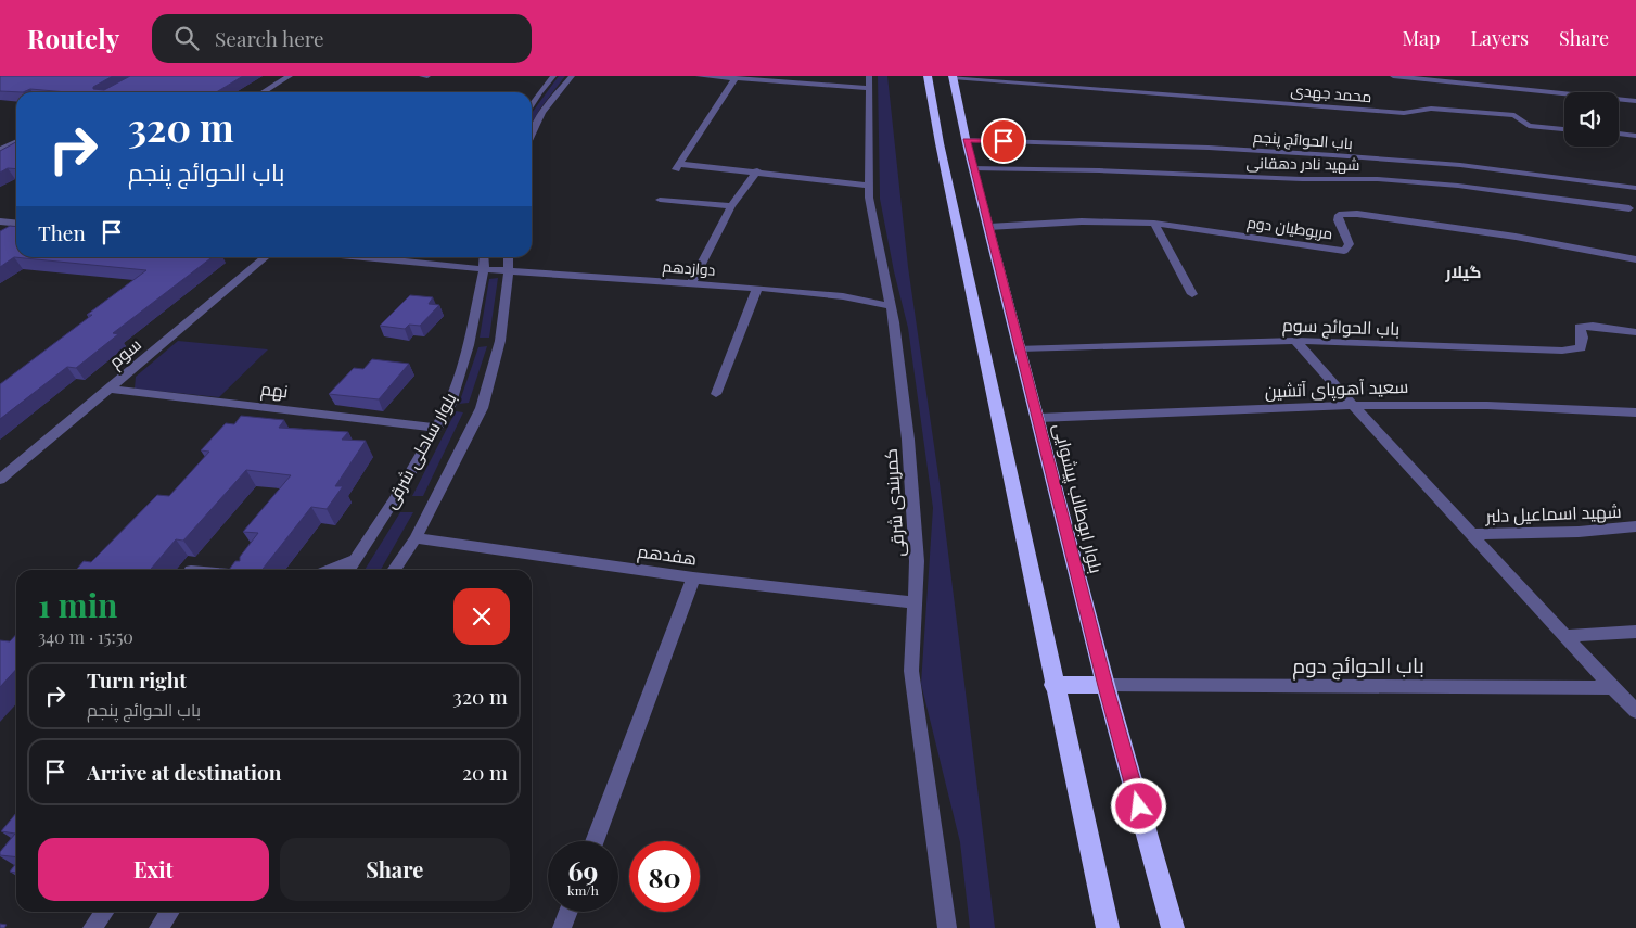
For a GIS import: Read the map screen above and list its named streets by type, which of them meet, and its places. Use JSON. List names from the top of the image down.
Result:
{
  "streets": {
    "highway": ["بلوار ابوطالب پیشوایی"],
    "street": [
      "محمد جهدی",
      "باب الحوائج پنجم",
      "شهید نادر دهقانی",
      "مربوطیان دوم",
      "دوازدهم",
      "باب الحوائج سوم",
      "سوم",
      "سعید آهوپای آتشین",
      "نهم",
      "بلوار ساحلی شرقی",
      "کمربندی شرقی",
      "شهید اسماعیل دلبر",
      "هفدهم",
      "باب الحوائج دوم"
    ]
  },
  "crossings": [
    ["محمد جهدی", "بلوار ابوطالب پیشوایی"],
    ["باب الحوائج پنجم", "بلوار ابوطالب پیشوایی"],
    ["شهید نادر دهقانی", "بلوار ابوطالب پیشوایی"],
    ["مربوطیان دوم", "بلوار ابوطالب پیشوایی"],
    ["دوازدهم", "بلوار ساحلی شرقی"],
    ["دوازدهم", "کمربندی شرقی"],
    ["باب الحوائج سوم", "بلوار ابوطالب پیشوایی"],
    ["سوم", "نهم"],
    ["سعید آهوپای آتشین", "بلوار ابوطالب پیشوایی"],
    ["نهم", "بلوار ساحلی شرقی"],
    ["بلوار ساحلی شرقی", "هفدهم"],
    ["بلوار ابوطالب پیشوایی", "باب الحوائج دوم"],
    ["کمربندی شرقی", "هفدهم"]
  ],
  "districts": ["گیلار"],
  "page": {
    "header": "Routely",
    "search": "Search here",
    "nav": ["Map", "Layers", "Share"],
    "turn": ["320 m", "باب الحوائج پنجم"],
    "then": "Then",
    "heading": ["1 min", "340 m · 15:50"],
    "list": [
      {
        "name": "Turn right",
        "note": "باب الحوائج پنجم",
        "value": "320 m"
      },
      {
        "name": "Arrive at destination",
        "value": "20 m"
      }
    ],
    "buttons": ["Exit", "Share"],
    "speed": "69 km/h",
    "limit": "80"
  }
}
